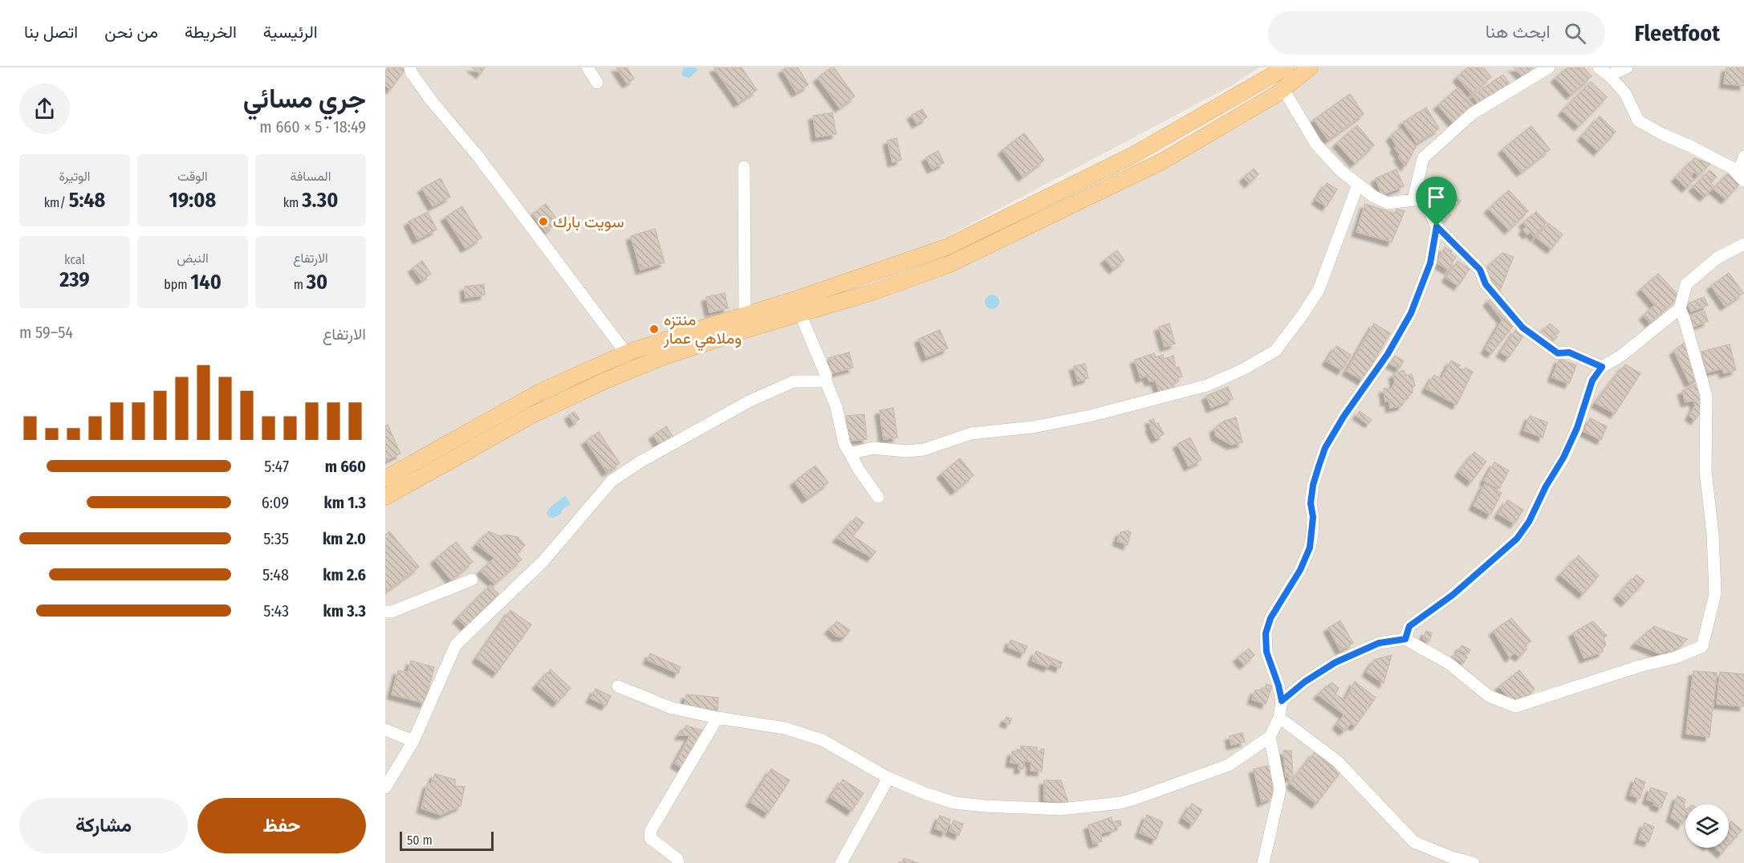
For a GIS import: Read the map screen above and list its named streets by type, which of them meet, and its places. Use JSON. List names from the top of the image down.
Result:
{
  "places": ["سويت بارك", "منتزه وملاهي عمار"],
  "scale_bar": "50 m",
  "page": {
    "header": "Fleetfoot",
    "search": "ابحث هنا",
    "nav": [
      "الرئيسية",
      "الخريطة",
      "من نحن",
      "اتصل بنا"
    ],
    "heading": ["جري مسائي", "18:49 · 5 × 660 m"],
    "stats": [
      ["المسافة", "3.30 km"],
      ["الوقت", "19:08"],
      ["الوتيرة", "5:48 /km"],
      ["الارتفاع", "30 m"],
      ["النبض", "140 bpm"],
      ["kcal", "239"]
    ],
    "chart": ["الارتفاع", "54–59 m"],
    "list": [
      {
        "name": "660 m",
        "note": "5:47"
      },
      {
        "name": "1.3 km",
        "note": "6:09"
      },
      {
        "name": "2.0 km",
        "note": "5:35"
      },
      {
        "name": "2.6 km",
        "note": "5:48"
      },
      {
        "name": "3.3 km",
        "note": "5:43"
      }
    ],
    "buttons": ["حفظ", "مشاركة"],
    "scale": "50 m"
  }
}
